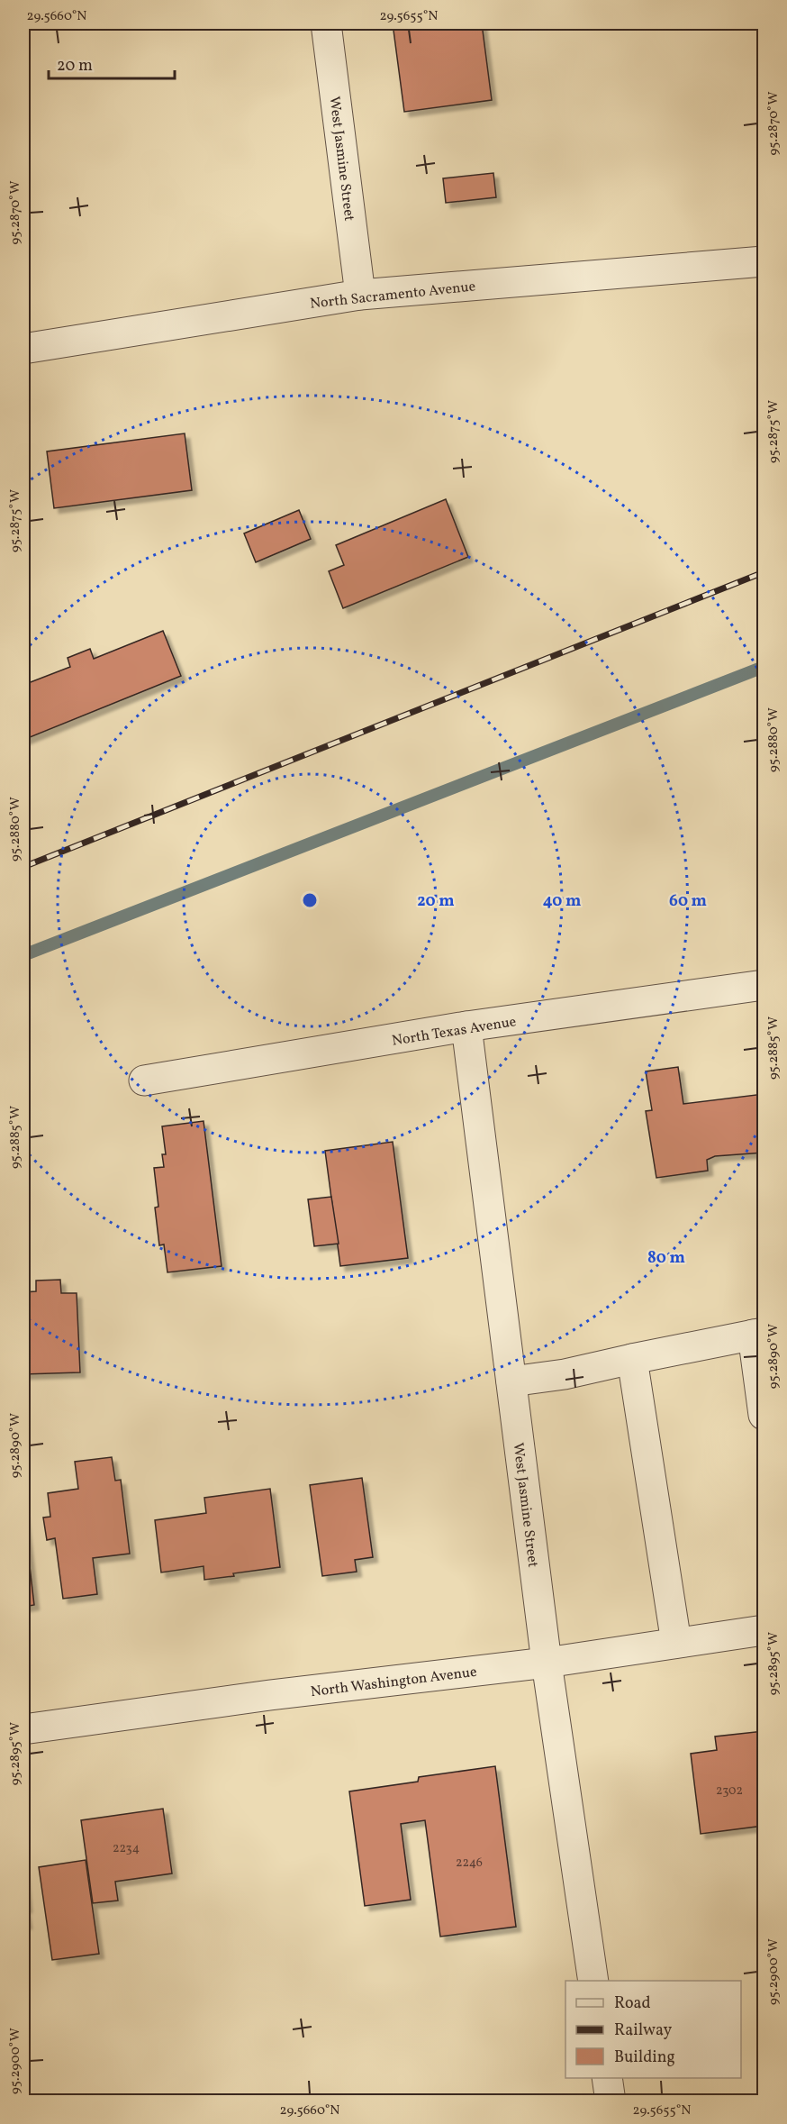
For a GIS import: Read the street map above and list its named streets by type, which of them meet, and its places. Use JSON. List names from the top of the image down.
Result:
{
  "streets": {
    "street": [
      "West Jasmine Street",
      "North Sacramento Avenue",
      "North Texas Avenue",
      "North Washington Avenue"
    ]
  },
  "crossings": [
    ["West Jasmine Street", "North Sacramento Avenue"],
    ["West Jasmine Street", "North Texas Avenue"],
    ["West Jasmine Street", "North Washington Avenue"]
  ],
  "house_numbers": ["2302", "2234", "2246"],
  "legend": ["Road", "Railway", "Building"],
  "scale_bar": "20 m",
  "coordinates": [
    "29.5660°N",
    "29.5655°N",
    "95.2870°W",
    "95.2875°W",
    "95.2880°W",
    "95.2885°W",
    "95.2890°W",
    "95.2895°W",
    "95.2900°W"
  ],
  "rings": [
    "20 m",
    "40 m",
    "60 m",
    "80 m"
  ]
}
